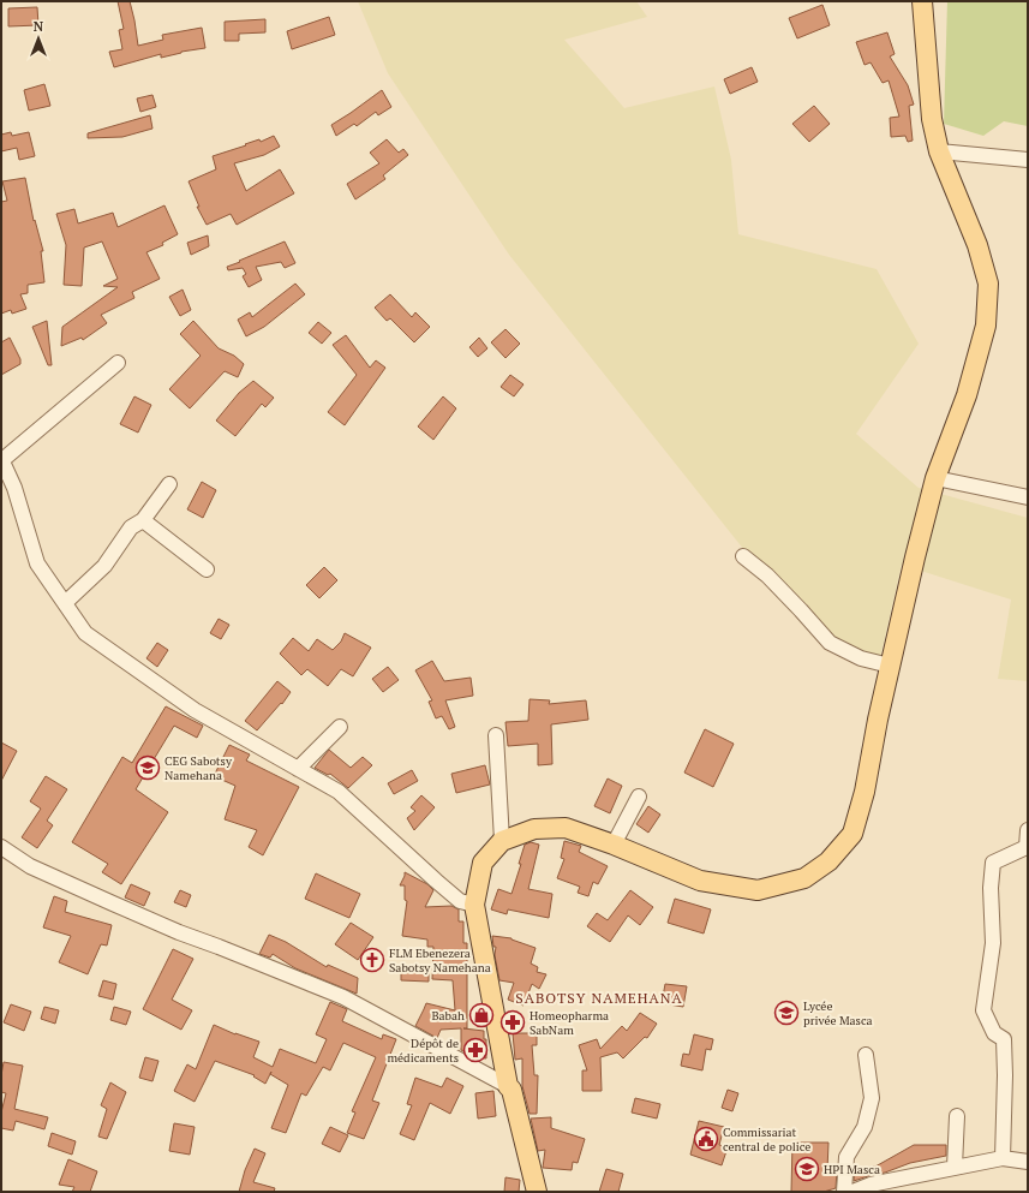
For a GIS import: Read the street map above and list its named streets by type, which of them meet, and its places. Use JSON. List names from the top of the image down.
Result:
{
  "districts": ["SABOTSY NAMEHANA"],
  "places": {
    "school or university": ["CEG Sabotsy Namehana", "Lycée privée Masca", "HPI Masca"],
    "church": ["FLM Ebenezera Sabotsy Namehana"],
    "shop": ["Babah"],
    "pharmacy": ["Homeopharma SabNam", "Dépôt de médicaments"],
    "public building": ["Commissariat central de police"]
  },
  "north": "top"
}
